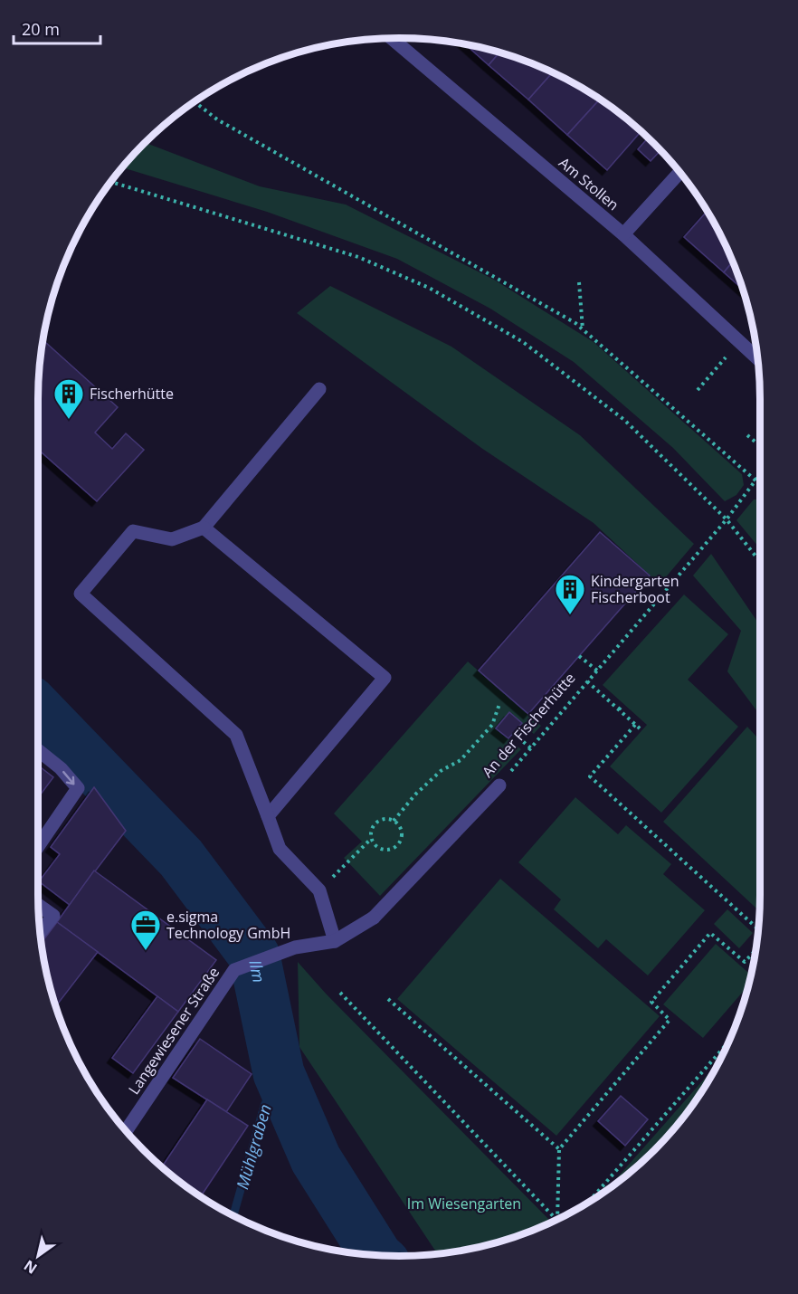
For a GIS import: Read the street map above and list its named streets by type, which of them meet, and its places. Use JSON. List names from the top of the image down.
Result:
{
  "streets": {
    "street": ["Am Stollen", "An der Fischerhütte", "Langewiesener Straße"]
  },
  "crossings": [
    ["An der Fischerhütte", "Langewiesener Straße"]
  ],
  "water": ["Ilm", "Mühlgraben"],
  "parks": ["Im Wiesengarten"],
  "places": {
    "building": ["Fischerhütte", "Kindergarten Fischerboot"],
    "office": ["e.sigma Technology GmbH"]
  },
  "scale_bar": "20 m",
  "north": "bottom left"
}
